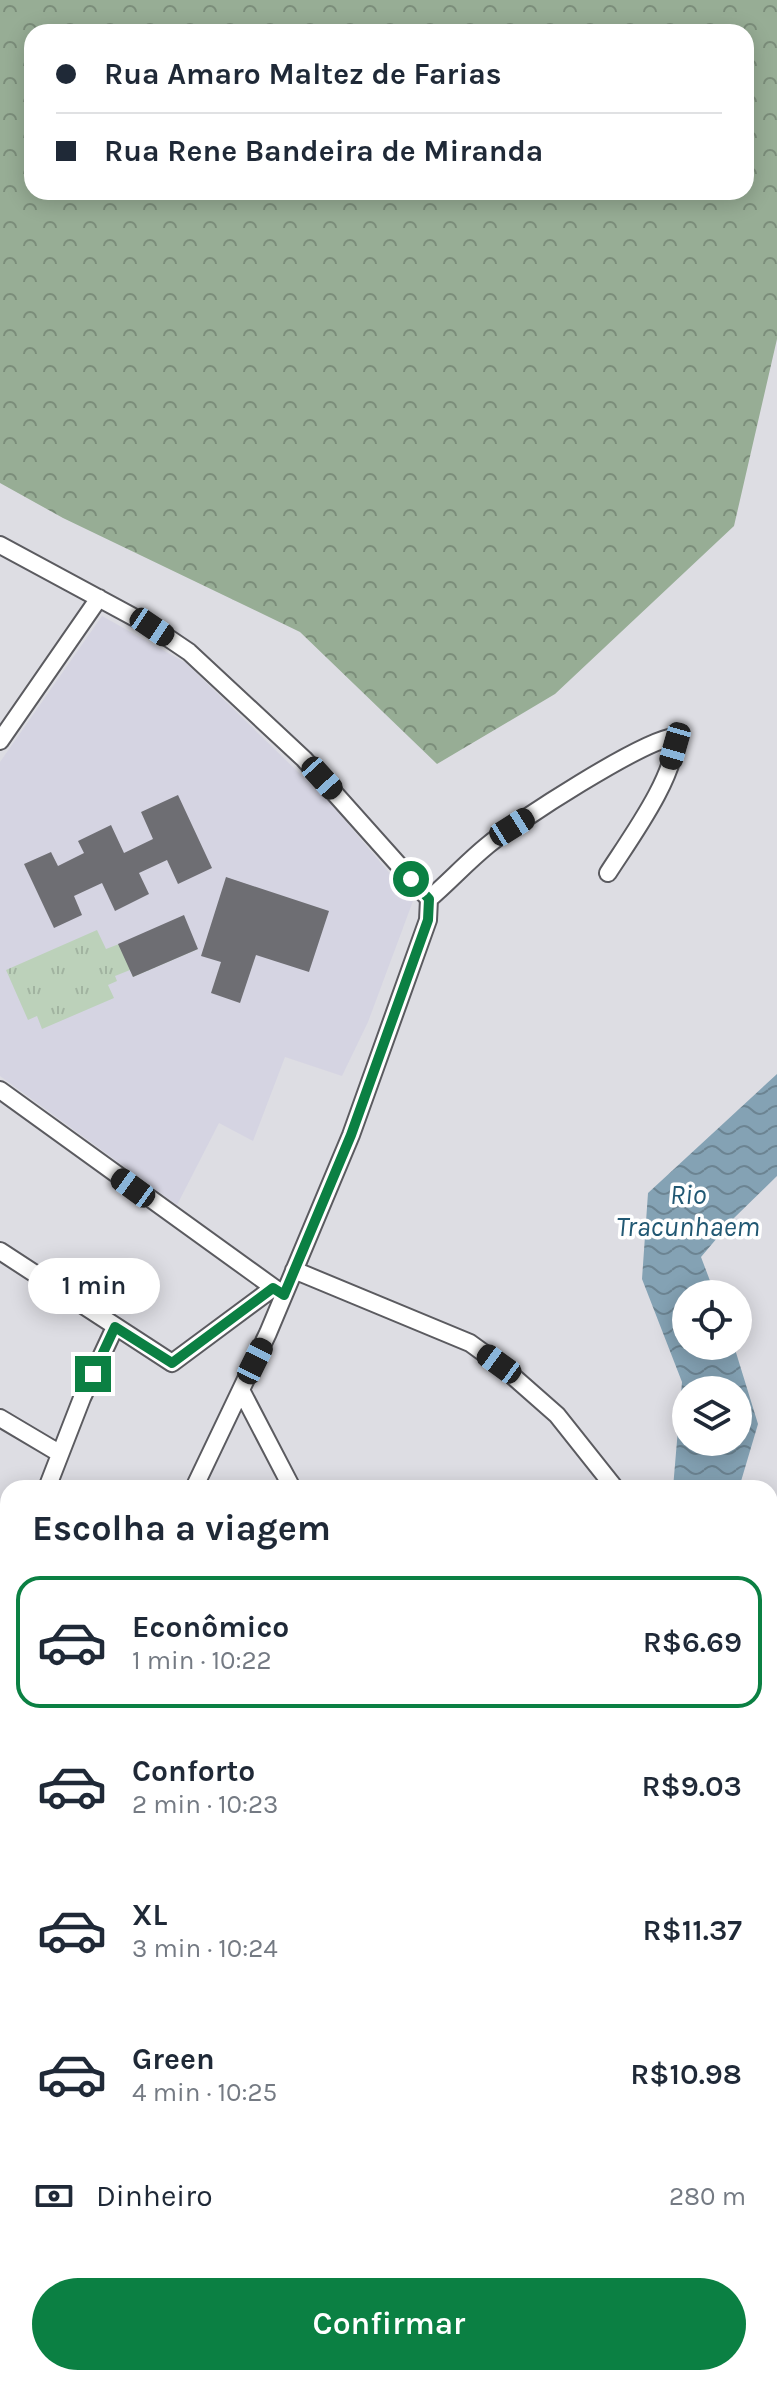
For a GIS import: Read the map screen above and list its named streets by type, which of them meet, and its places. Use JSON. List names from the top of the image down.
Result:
{
  "water": ["Rio Tracunhaem"],
  "page": {
    "banner": ["Rua Amaro Maltez de Farias", "Rua Rene Bandeira de Miranda"],
    "bubble": "1 min",
    "heading": "Escolha a viagem",
    "list": [
      {
        "name": "Econômico",
        "note": "1 min · 10:22",
        "value": "R$6.69"
      },
      {
        "name": "Conforto",
        "note": "2 min · 10:23",
        "value": "R$9.03"
      },
      {
        "name": "XL",
        "note": "3 min · 10:24",
        "value": "R$11.37"
      },
      {
        "name": "Green",
        "note": "4 min · 10:25",
        "value": "R$10.98"
      }
    ],
    "pay": ["Dinheiro", "280 m"],
    "buttons": "Confirmar"
  }
}
